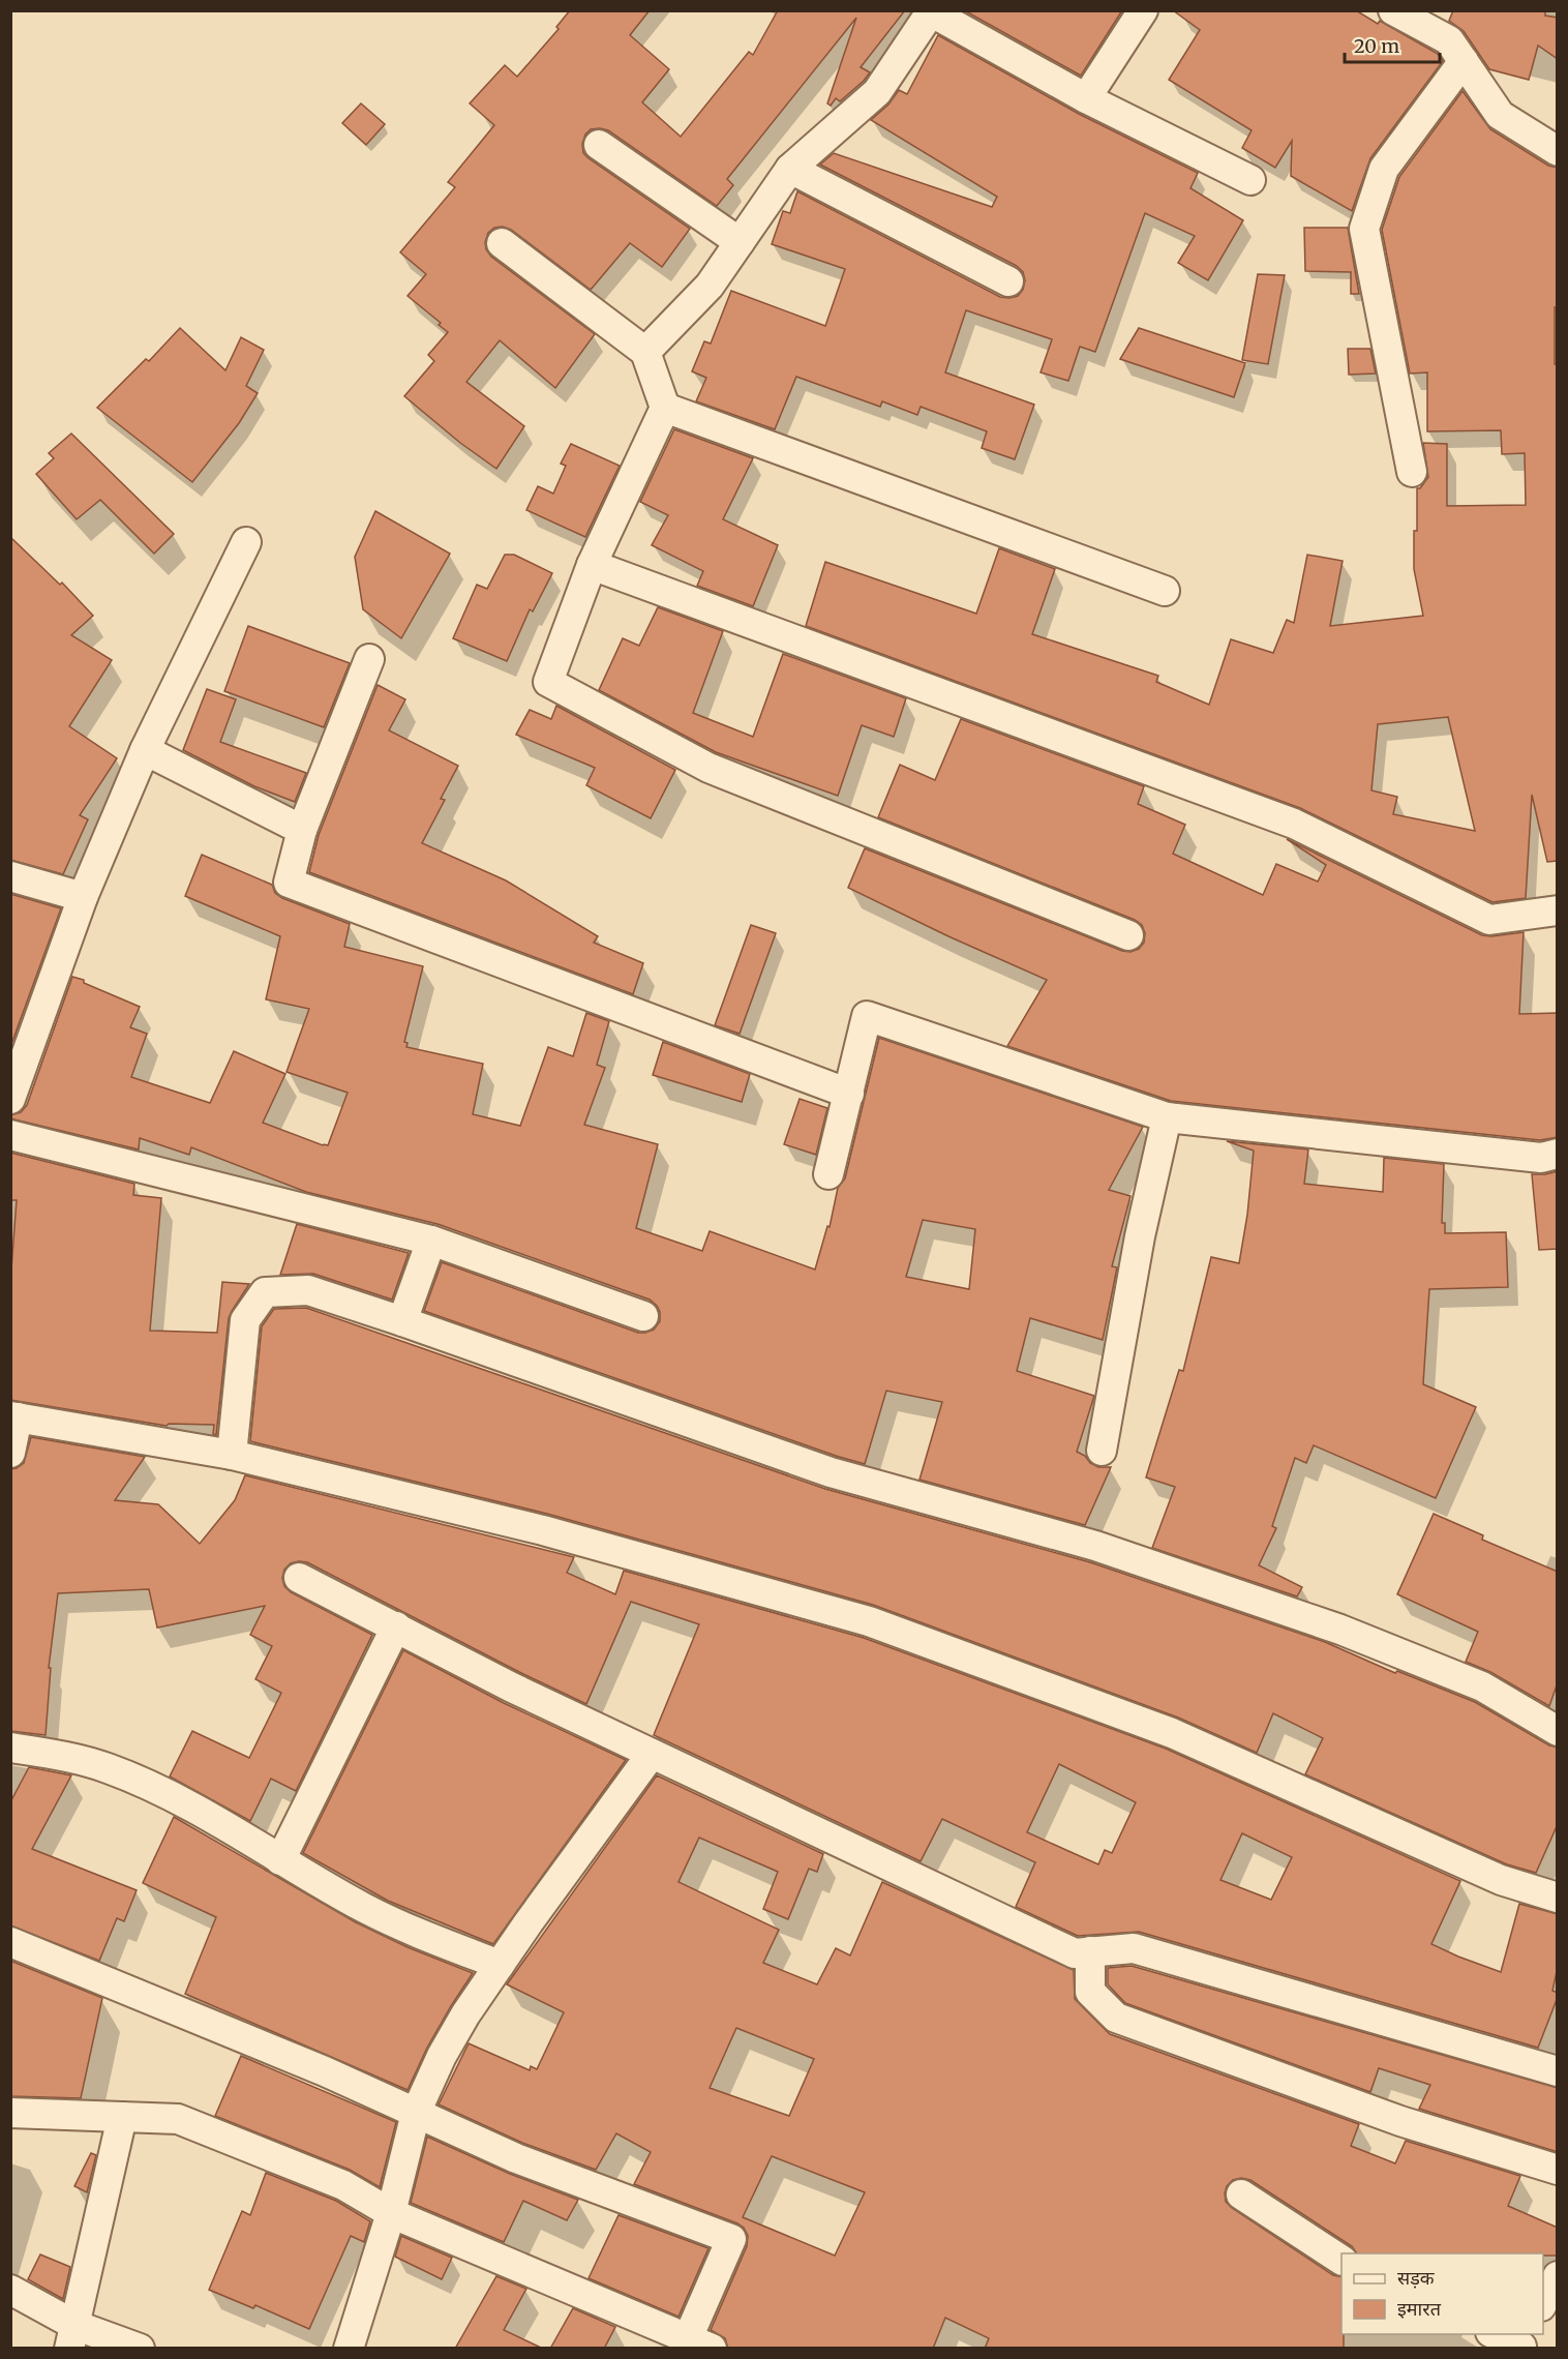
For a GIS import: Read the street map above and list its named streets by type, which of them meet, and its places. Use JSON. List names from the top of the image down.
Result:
{
  "legend": ["सड़क", "इमारत"],
  "scale_bar": "20 m"
}
